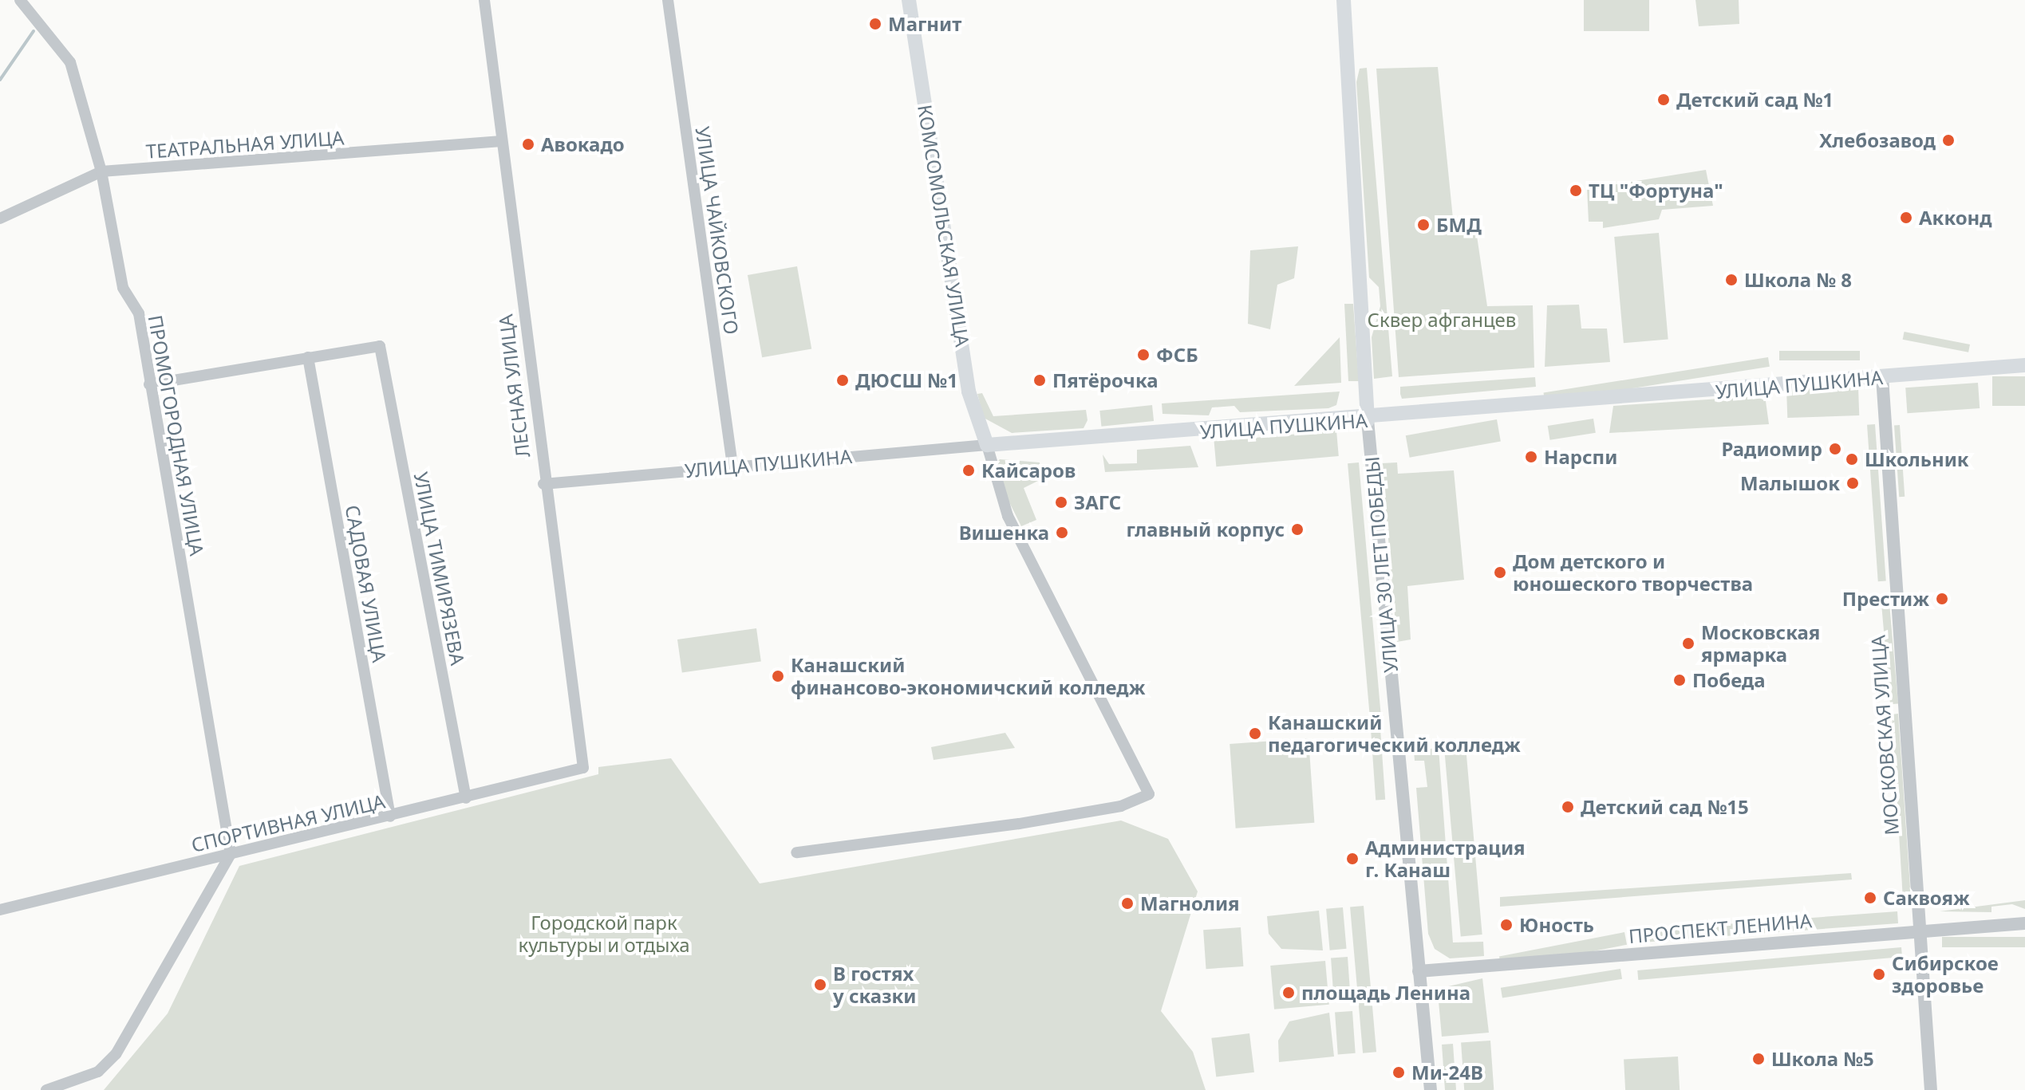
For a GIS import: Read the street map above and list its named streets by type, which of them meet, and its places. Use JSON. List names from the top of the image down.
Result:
{
  "streets": {
    "main road": ["КОМСОМОЛЬСКАЯ УЛИЦА", "УЛИЦА ПУШКИНА", "УЛИЦА 30 ЛЕТ ПОБЕДЫ"],
    "street": [
      "ТЕАТРАЛЬНАЯ УЛИЦА",
      "УЛИЦА ЧАЙКОВСКОГО",
      "ЛЕСНАЯ УЛИЦА",
      "ПРОМОГОРОДНАЯ УЛИЦА",
      "УЛИЦА ТИМИРЯЗЕВА",
      "САДОВАЯ УЛИЦА",
      "МОСКОВСКАЯ УЛИЦА",
      "СПОРТИВНАЯ УЛИЦА",
      "ПРОСПЕКТ ЛЕНИНА"
    ]
  },
  "crossings": [
    ["ТЕАТРАЛЬНАЯ УЛИЦА", "ЛЕСНАЯ УЛИЦА"],
    ["ТЕАТРАЛЬНАЯ УЛИЦА", "ПРОМОГОРОДНАЯ УЛИЦА"],
    ["КОМСОМОЛЬСКАЯ УЛИЦА", "УЛИЦА ПУШКИНА"],
    ["УЛИЦА ЧАЙКОВСКОГО", "УЛИЦА ПУШКИНА"],
    ["УЛИЦА ПУШКИНА", "ЛЕСНАЯ УЛИЦА"],
    ["УЛИЦА ПУШКИНА", "УЛИЦА 30 ЛЕТ ПОБЕДЫ"],
    ["УЛИЦА ПУШКИНА", "МОСКОВСКАЯ УЛИЦА"],
    ["ЛЕСНАЯ УЛИЦА", "СПОРТИВНАЯ УЛИЦА"],
    ["ПРОМОГОРОДНАЯ УЛИЦА", "СПОРТИВНАЯ УЛИЦА"],
    ["УЛИЦА 30 ЛЕТ ПОБЕДЫ", "ПРОСПЕКТ ЛЕНИНА"],
    ["УЛИЦА ТИМИРЯЗЕВА", "САДОВАЯ УЛИЦА"],
    ["УЛИЦА ТИМИРЯЗЕВА", "СПОРТИВНАЯ УЛИЦА"],
    ["САДОВАЯ УЛИЦА", "СПОРТИВНАЯ УЛИЦА"],
    ["МОСКОВСКАЯ УЛИЦА", "ПРОСПЕКТ ЛЕНИНА"]
  ],
  "parks": ["Сквер афганцев", "Городской парк культуры и отдыха"],
  "places": [
    "Магнит",
    "Детский сад №1",
    "Хлебозавод",
    "Авокадо",
    "ТЦ \"Фортуна\"",
    "Акконд",
    "БМД",
    "Школа № 8",
    "ФСБ",
    "ДЮСШ №1",
    "Пятёрочка",
    "Радиомир",
    "Нарспи",
    "Школьник",
    "Кайсаров",
    "Малышок",
    "ЗАГС",
    "главный корпус",
    "Вишенка",
    "Дом детского и юношеского творчества",
    "Престиж",
    "Московская ярмарка",
    "Канашский финансово-экономичский колледж",
    "Победа",
    "Канашский педагогический колледж",
    "Детский сад №15",
    "Администрация г. Канаш",
    "Саквояж",
    "Магнолия",
    "Юность",
    "Сибирское здоровье",
    "В гостях у сказки",
    "площадь Ленина",
    "Школа №5",
    "Ми-24В"
  ]
}
